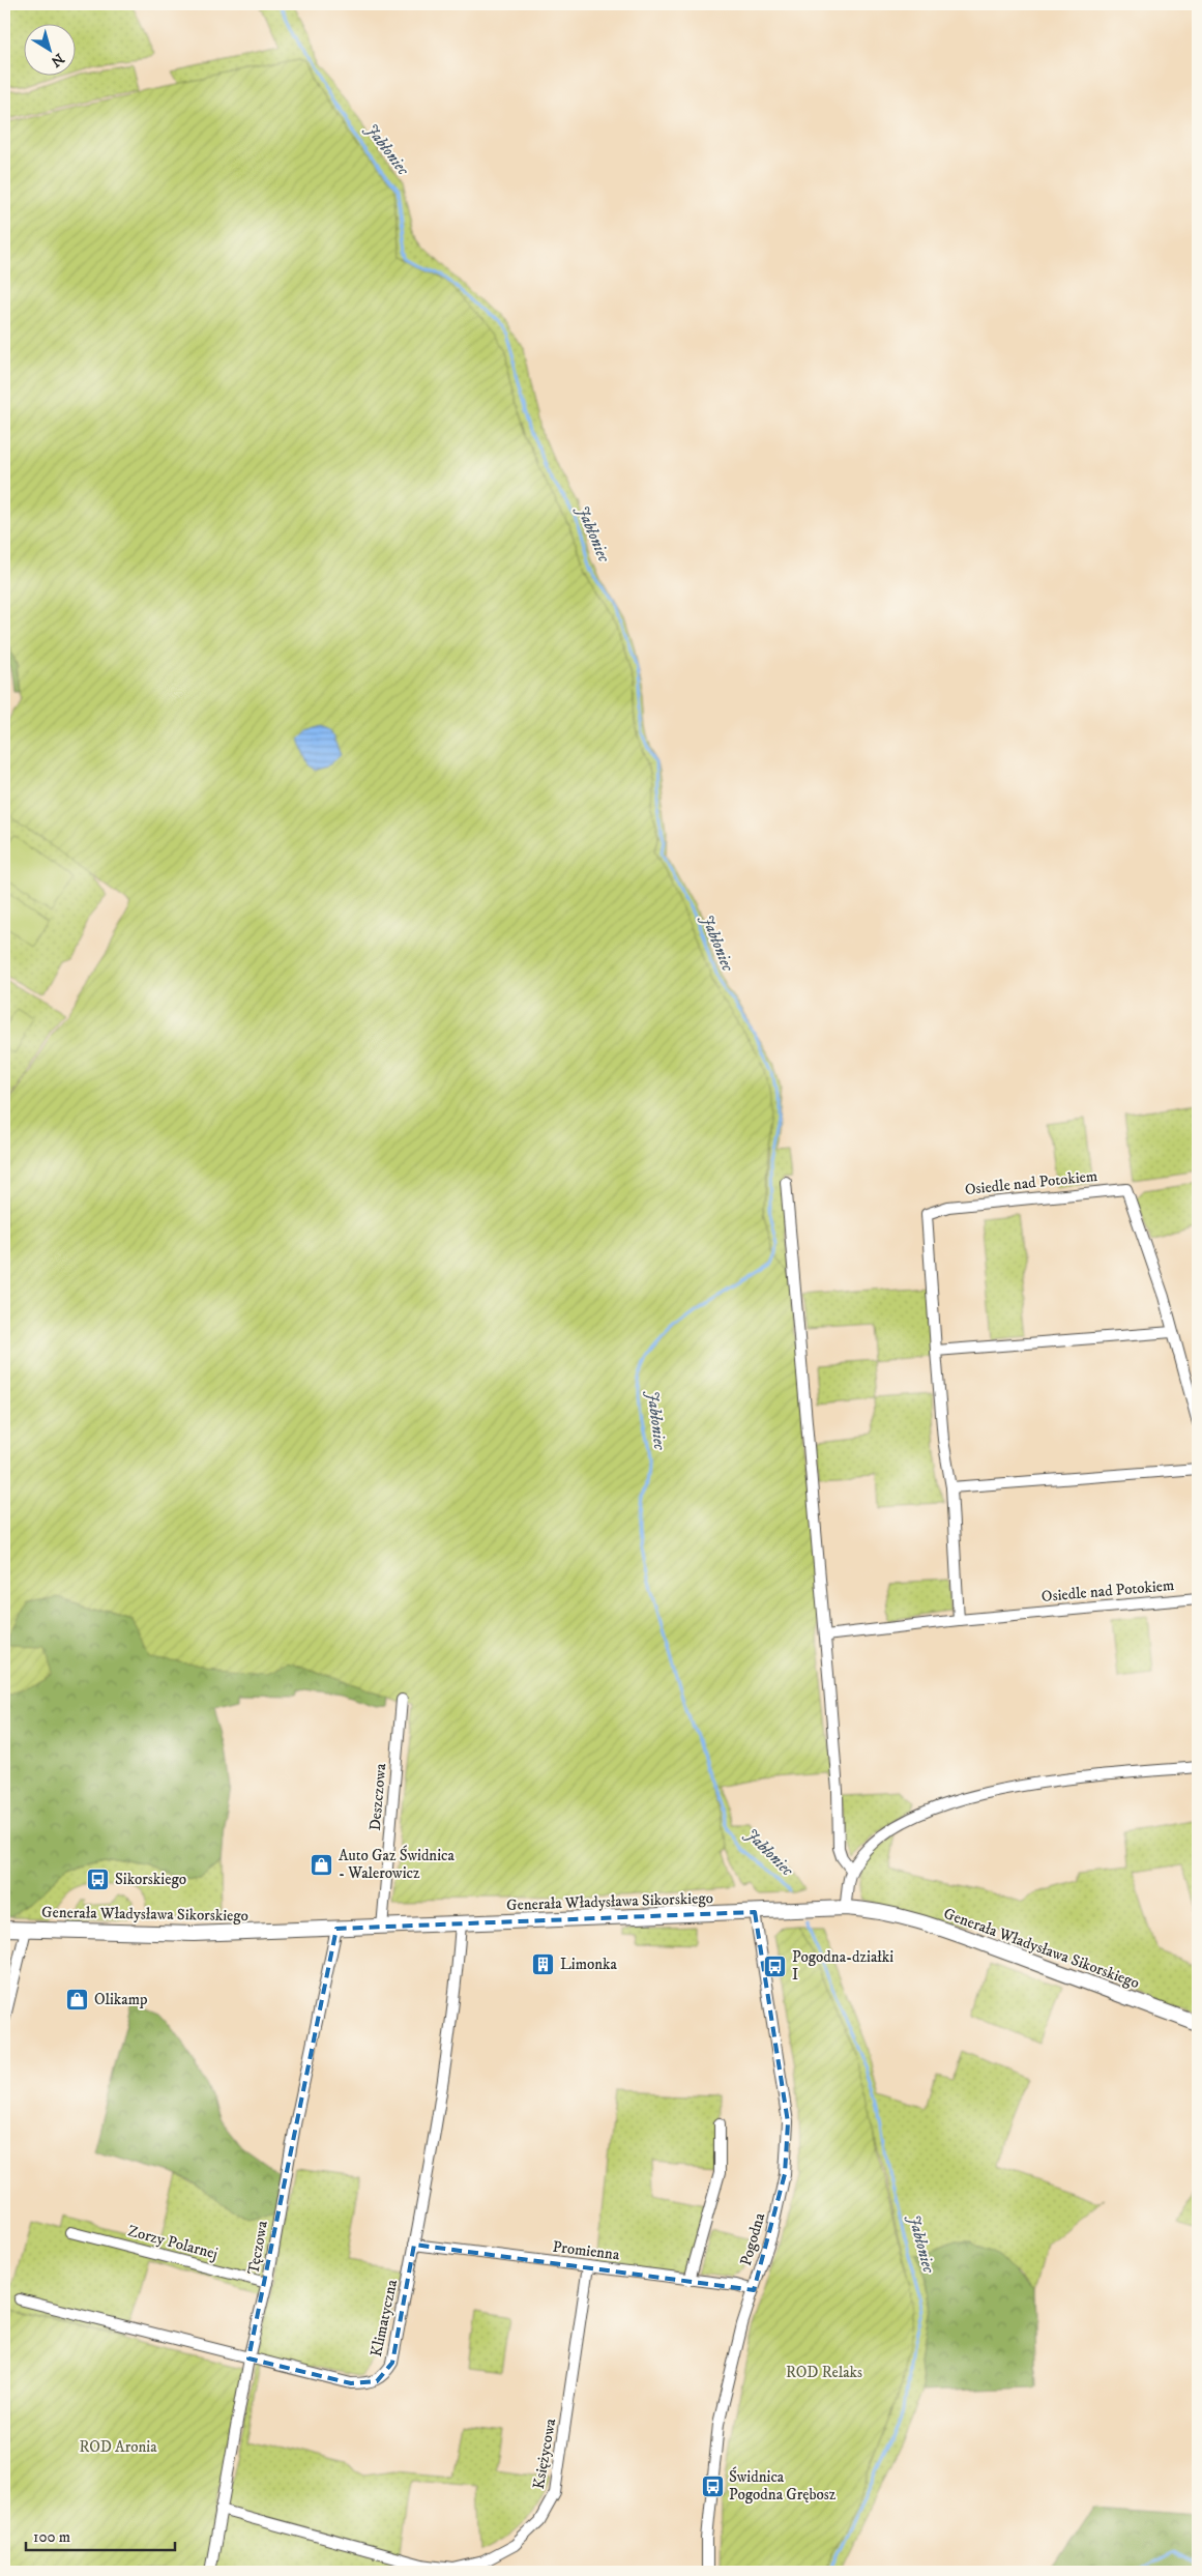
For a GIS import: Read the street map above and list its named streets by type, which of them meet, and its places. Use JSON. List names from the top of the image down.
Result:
{
  "streets": {
    "street": [
      "Osiedle nad Potokiem",
      "Deszczowa",
      "Generała Władysława Sikorskiego",
      "Pogodna",
      "Zorzy Polarnej",
      "Tęczowa",
      "Promienna",
      "Klimatyczna",
      "Księżycowa"
    ]
  },
  "crossings": [
    ["Deszczowa", "Generała Władysława Sikorskiego"],
    ["Generała Władysława Sikorskiego", "Pogodna"],
    ["Generała Władysława Sikorskiego", "Tęczowa"],
    ["Generała Władysława Sikorskiego", "Klimatyczna"],
    ["Pogodna", "Promienna"],
    ["Zorzy Polarnej", "Tęczowa"],
    ["Tęczowa", "Klimatyczna"],
    ["Tęczowa", "Księżycowa"],
    ["Promienna", "Klimatyczna"],
    ["Promienna", "Księżycowa"]
  ],
  "water": ["Jabłoniec"],
  "parks": ["ROD Relaks", "ROD Aronia"],
  "places": {
    "shop": ["Auto Gaz Świdnica - Walerowicz", "Olikamp"],
    "bus stop": ["Sikorskiego", "Pogodna-działki I", "Świdnica Pogodna Grębosz"],
    "building": ["Limonka"]
  },
  "scale_bar": "100 m",
  "north": "bottom right"
}
